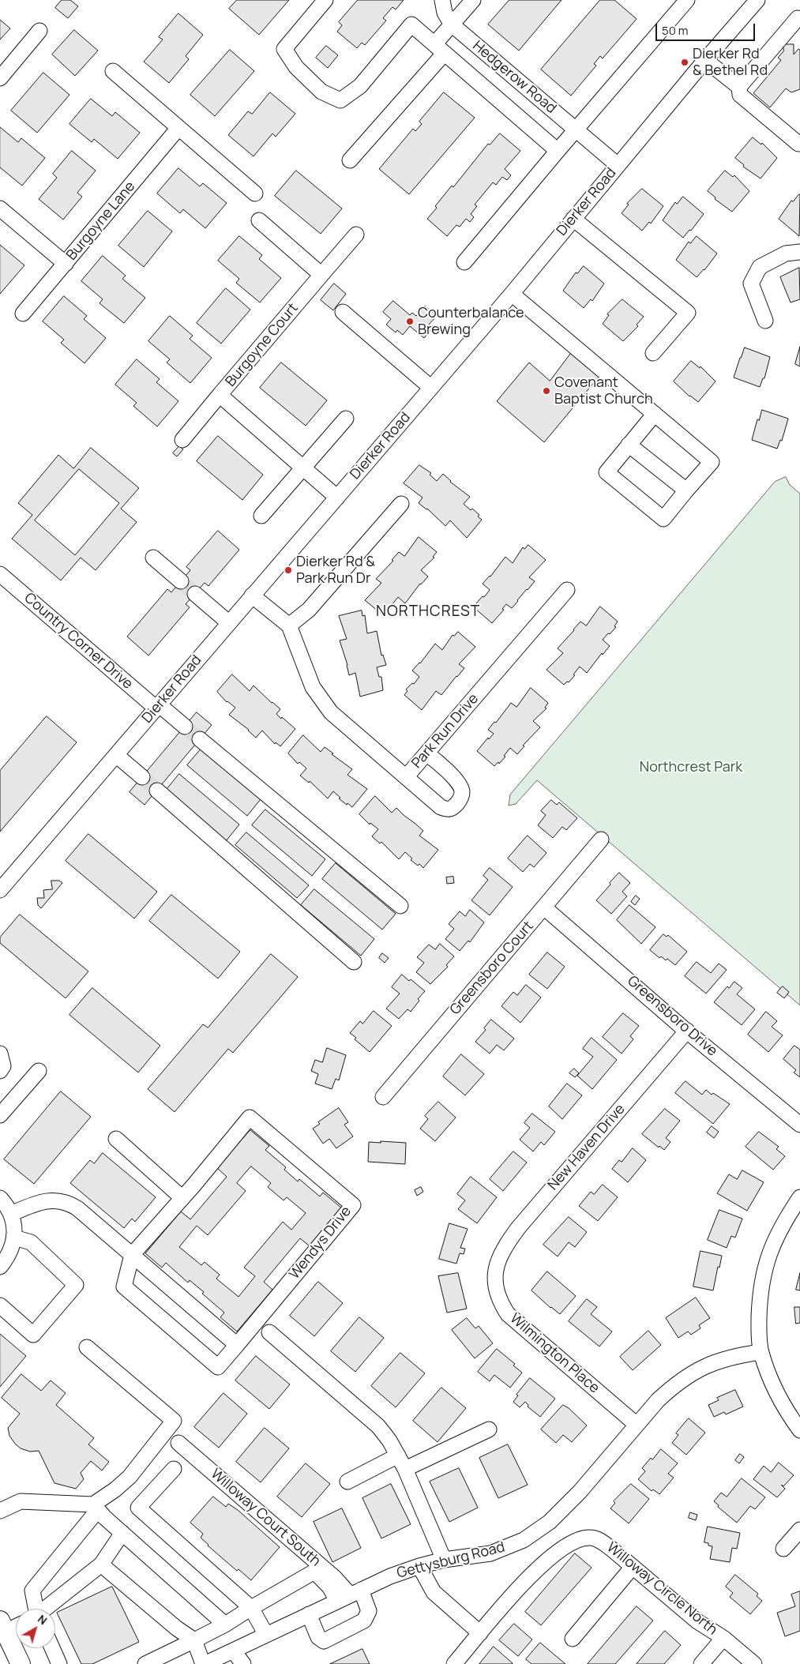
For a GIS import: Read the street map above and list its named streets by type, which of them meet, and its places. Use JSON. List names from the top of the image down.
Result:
{
  "streets": {
    "street": [
      "Hedgerow Road",
      "Dierker Road",
      "Burgoyne Lane",
      "Burgoyne Court",
      "Country Corner Drive",
      "Park Run Drive",
      "Greensboro Court",
      "Greensboro Drive",
      "New Haven Drive",
      "Wendys Drive",
      "Wilmington Place",
      "Willoway Court South",
      "Gettysburg Road",
      "Willoway Circle North"
    ]
  },
  "crossings": [
    ["Hedgerow Road", "Dierker Road"],
    ["Dierker Road", "Burgoyne Court"],
    ["Dierker Road", "Country Corner Drive"],
    ["Greensboro Court", "Greensboro Drive"],
    ["Greensboro Drive", "New Haven Drive"],
    ["New Haven Drive", "Wilmington Place"],
    ["Wilmington Place", "Gettysburg Road"],
    ["Willoway Court South", "Gettysburg Road"]
  ],
  "districts": ["NORTHCREST"],
  "parks": ["Northcrest Park"],
  "places": [
    "Dierker Rd & Bethel Rd",
    "Counterbalance Brewing",
    "Covenant Baptist Church",
    "Dierker Rd & Park Run Dr"
  ],
  "scale_bar": "50 m",
  "north": "top right"
}
